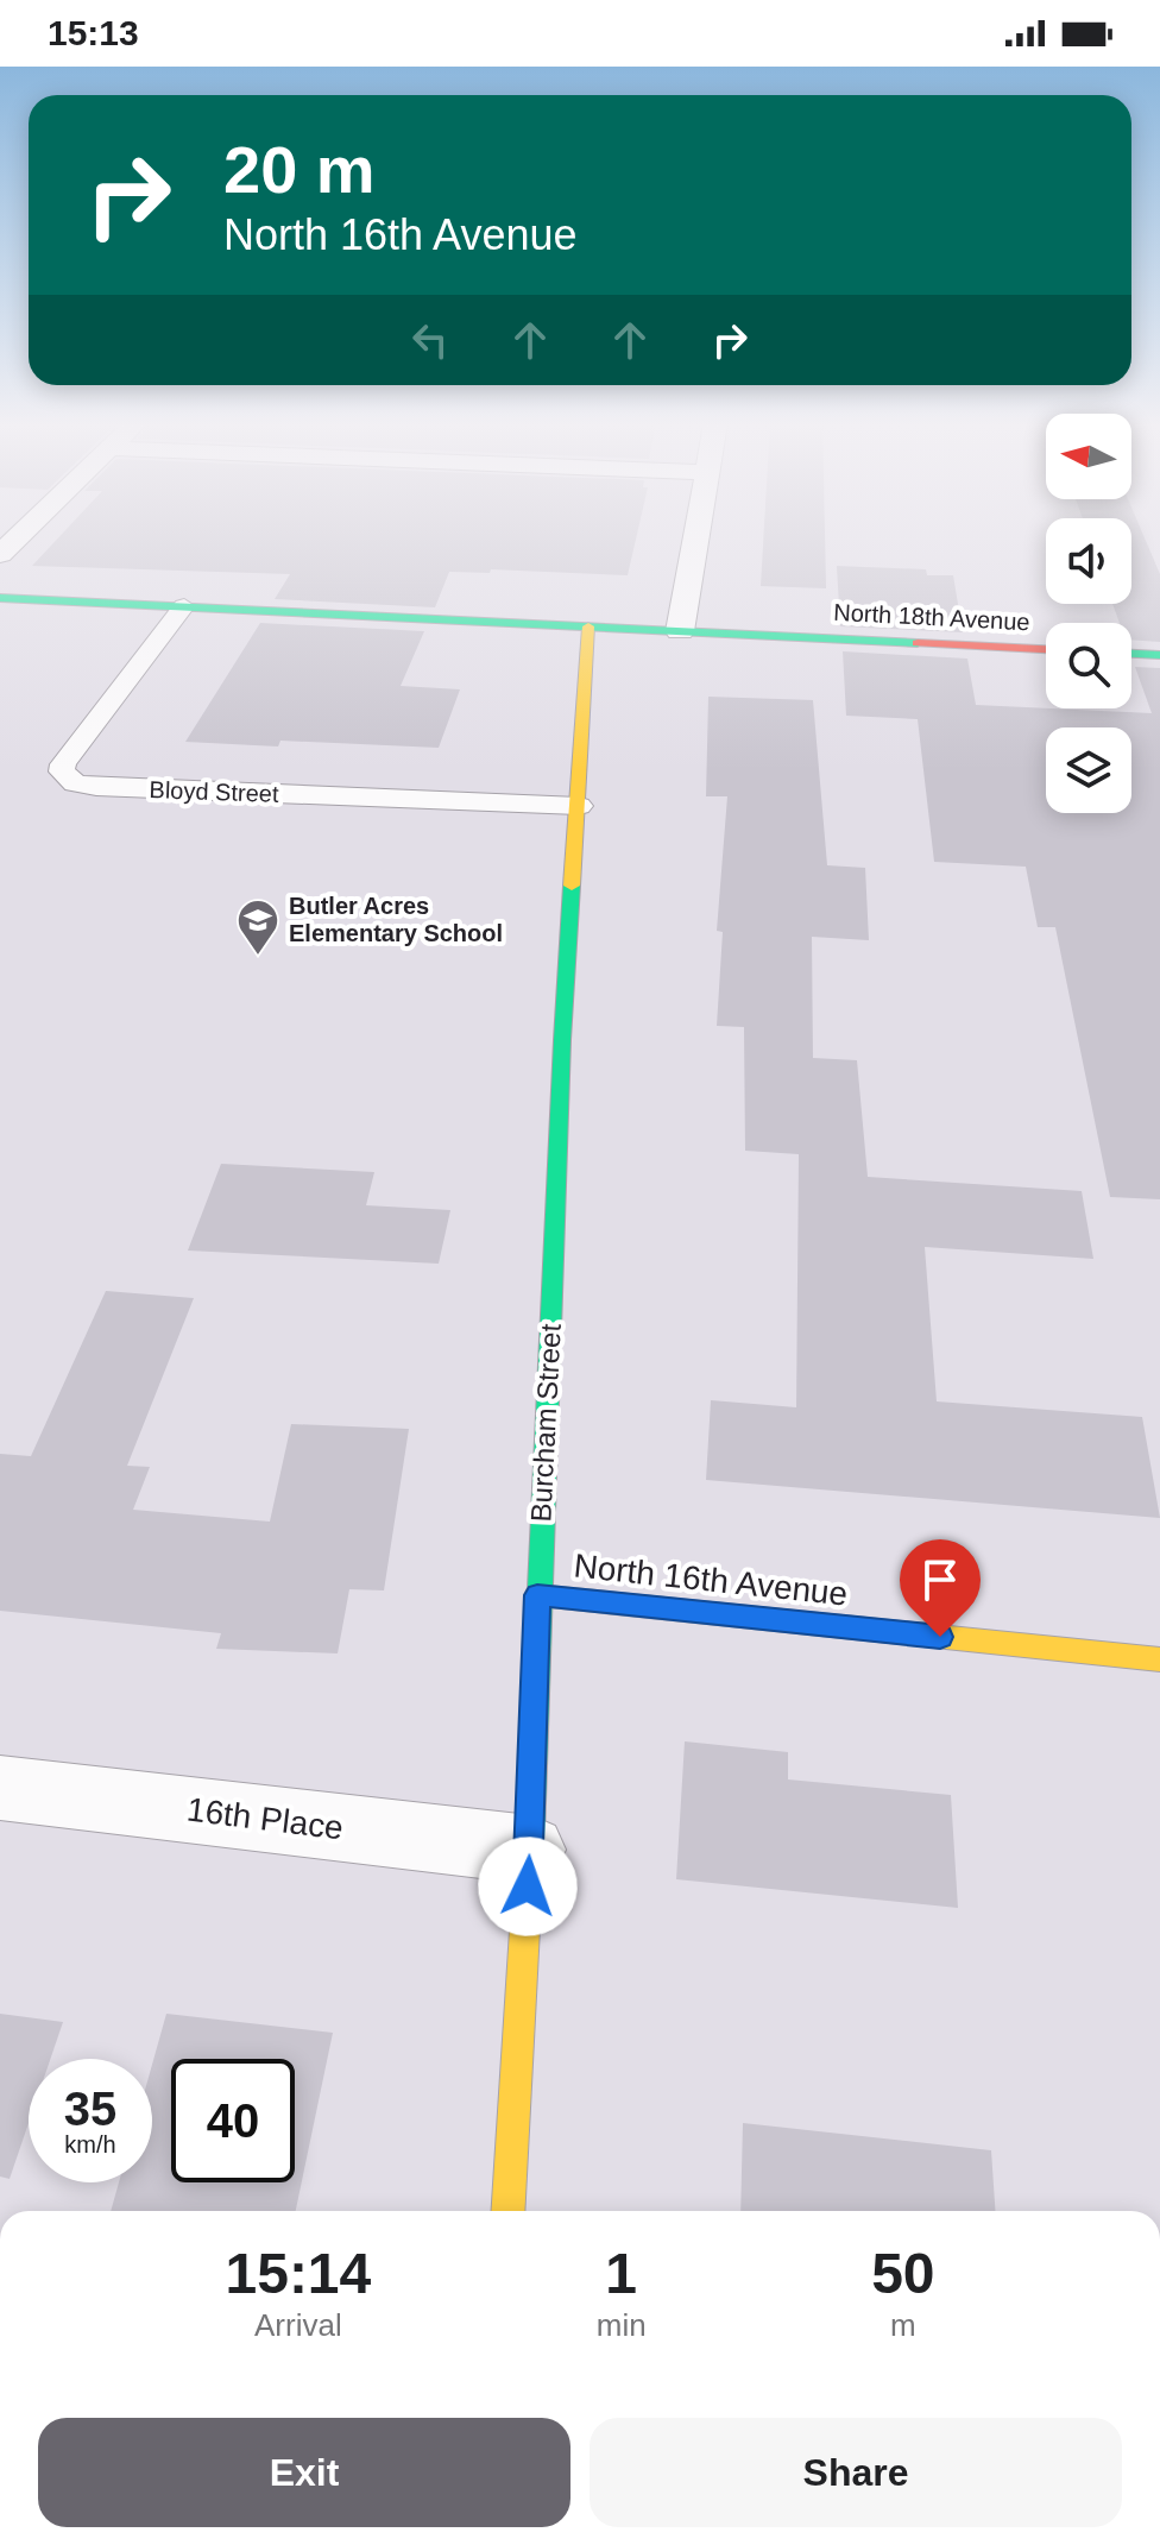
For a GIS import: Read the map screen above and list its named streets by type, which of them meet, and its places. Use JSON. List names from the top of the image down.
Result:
{
  "streets": {
    "street": [
      "North 18th Avenue",
      "Burcham Street",
      "North 16th Avenue",
      "16th Place"
    ],
    "lane": ["Bloyd Street"]
  },
  "crossings": [
    ["North 18th Avenue", "Bloyd Street"],
    ["North 18th Avenue", "Burcham Street"],
    ["Bloyd Street", "Burcham Street"],
    ["Burcham Street", "North 16th Avenue"],
    ["Burcham Street", "16th Place"]
  ],
  "places": {
    "school or university": ["Butler Acres Elementary School"]
  },
  "north": "left",
  "page": {
    "status": "15:13",
    "turn": ["20 m", "North 16th Avenue"],
    "speed": "35 km/h",
    "limit": "40",
    "eta": [
      "15:14",
      "Arrival",
      "1",
      "min",
      "50",
      "m"
    ],
    "buttons": ["Exit", "Share"]
  }
}
